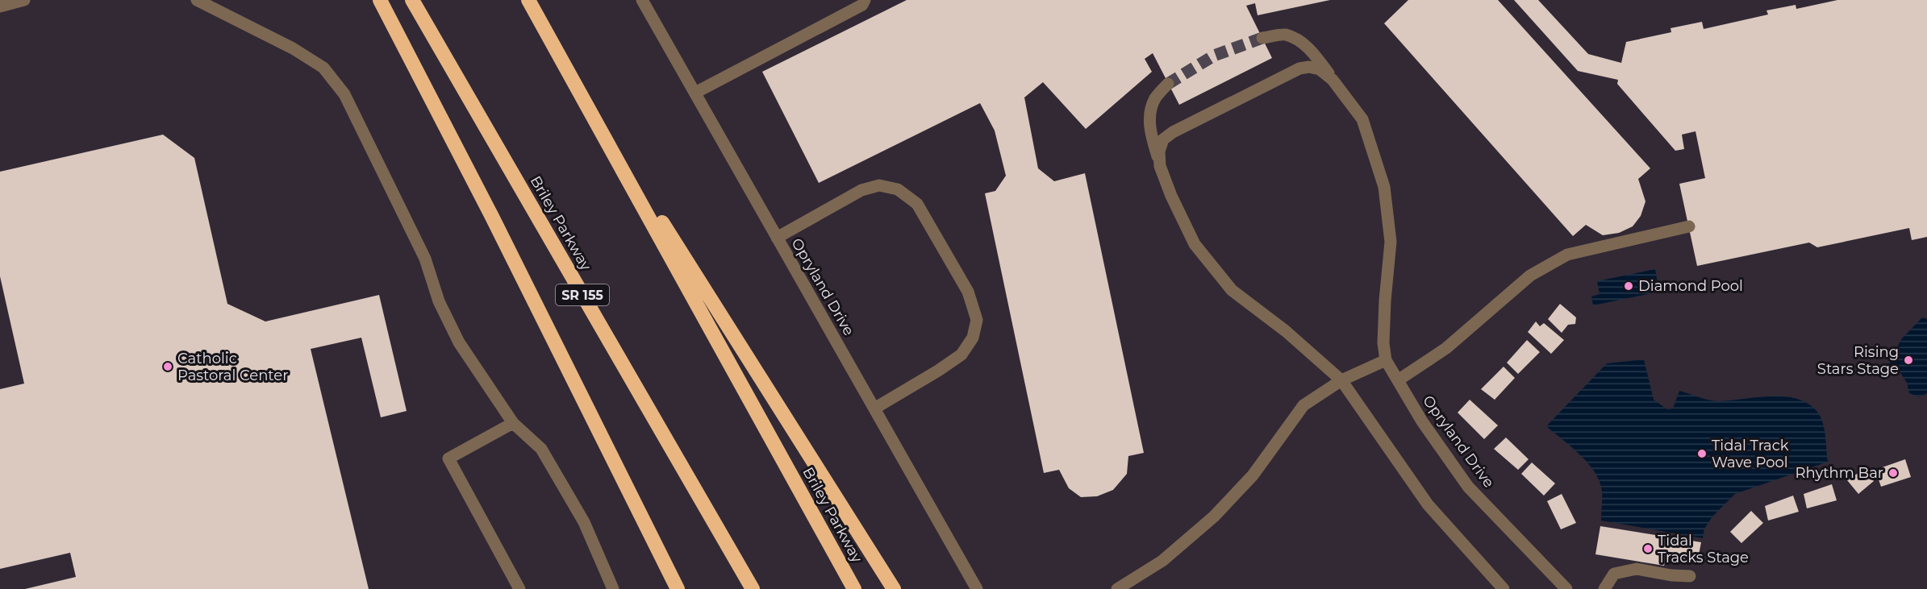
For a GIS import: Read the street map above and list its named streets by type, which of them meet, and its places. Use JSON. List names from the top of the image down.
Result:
{
  "streets": {
    "highway": ["Briley Parkway", "SR 155"],
    "lane": ["Opryland Drive"]
  },
  "places": [
    "Diamond Pool",
    "Rising Stars Stage",
    "Catholic Pastoral Center",
    "Tidal Track Wave Pool",
    "Rhythm Bar",
    "Tidal Tracks Stage"
  ]
}
